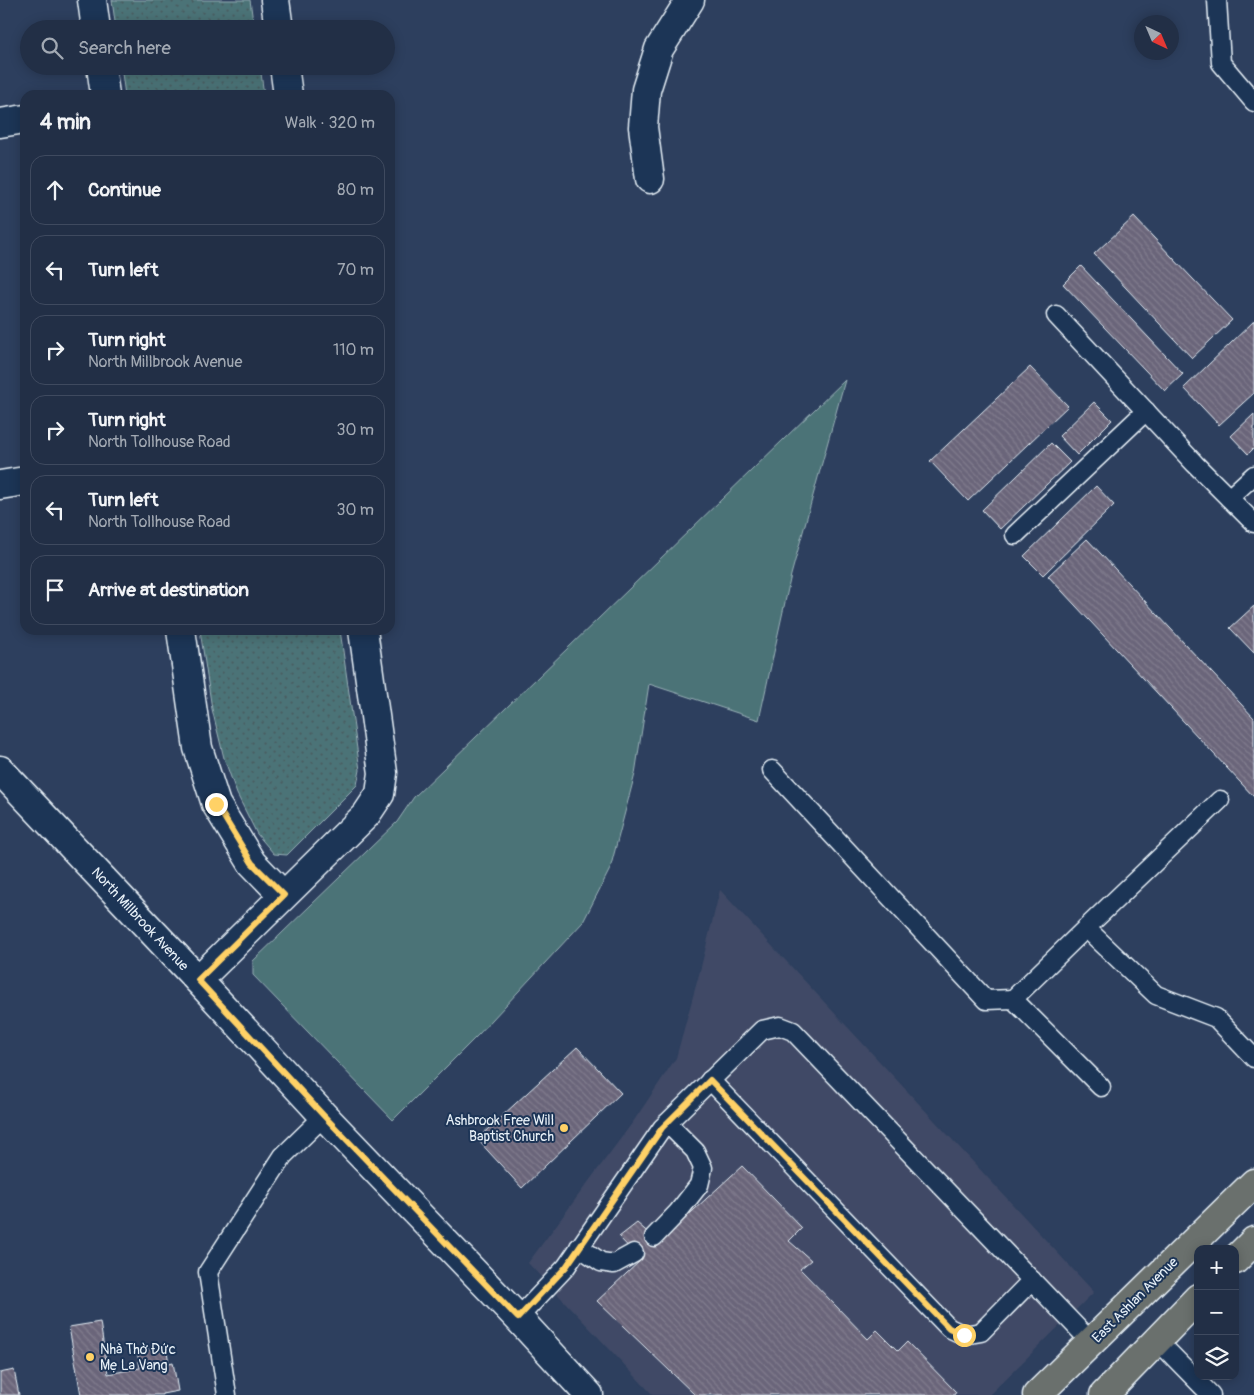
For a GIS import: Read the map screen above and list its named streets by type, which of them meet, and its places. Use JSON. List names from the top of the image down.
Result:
{
  "streets": {
    "main road": ["East Ashlan Avenue"],
    "street": ["North Millbrook Avenue"]
  },
  "places": ["Ashbrook Free Will Baptist Church", "Nhà Thờ Đức Mẹ La Vang"],
  "north": "bottom right",
  "page": {
    "search": "Search here",
    "heading": ["4 min", "Walk · 320 m"],
    "list": [
      ["Continue", "80 m"],
      ["Turn left", "70 m"],
      ["Turn right", "North Millbrook Avenue", "110 m"],
      ["Turn right", "North Tollhouse Road", "30 m"],
      ["Turn left", "North Tollhouse Road", "30 m"],
      "Arrive at destination"
    ],
    "map_buttons": ["+", "−"]
  }
}
